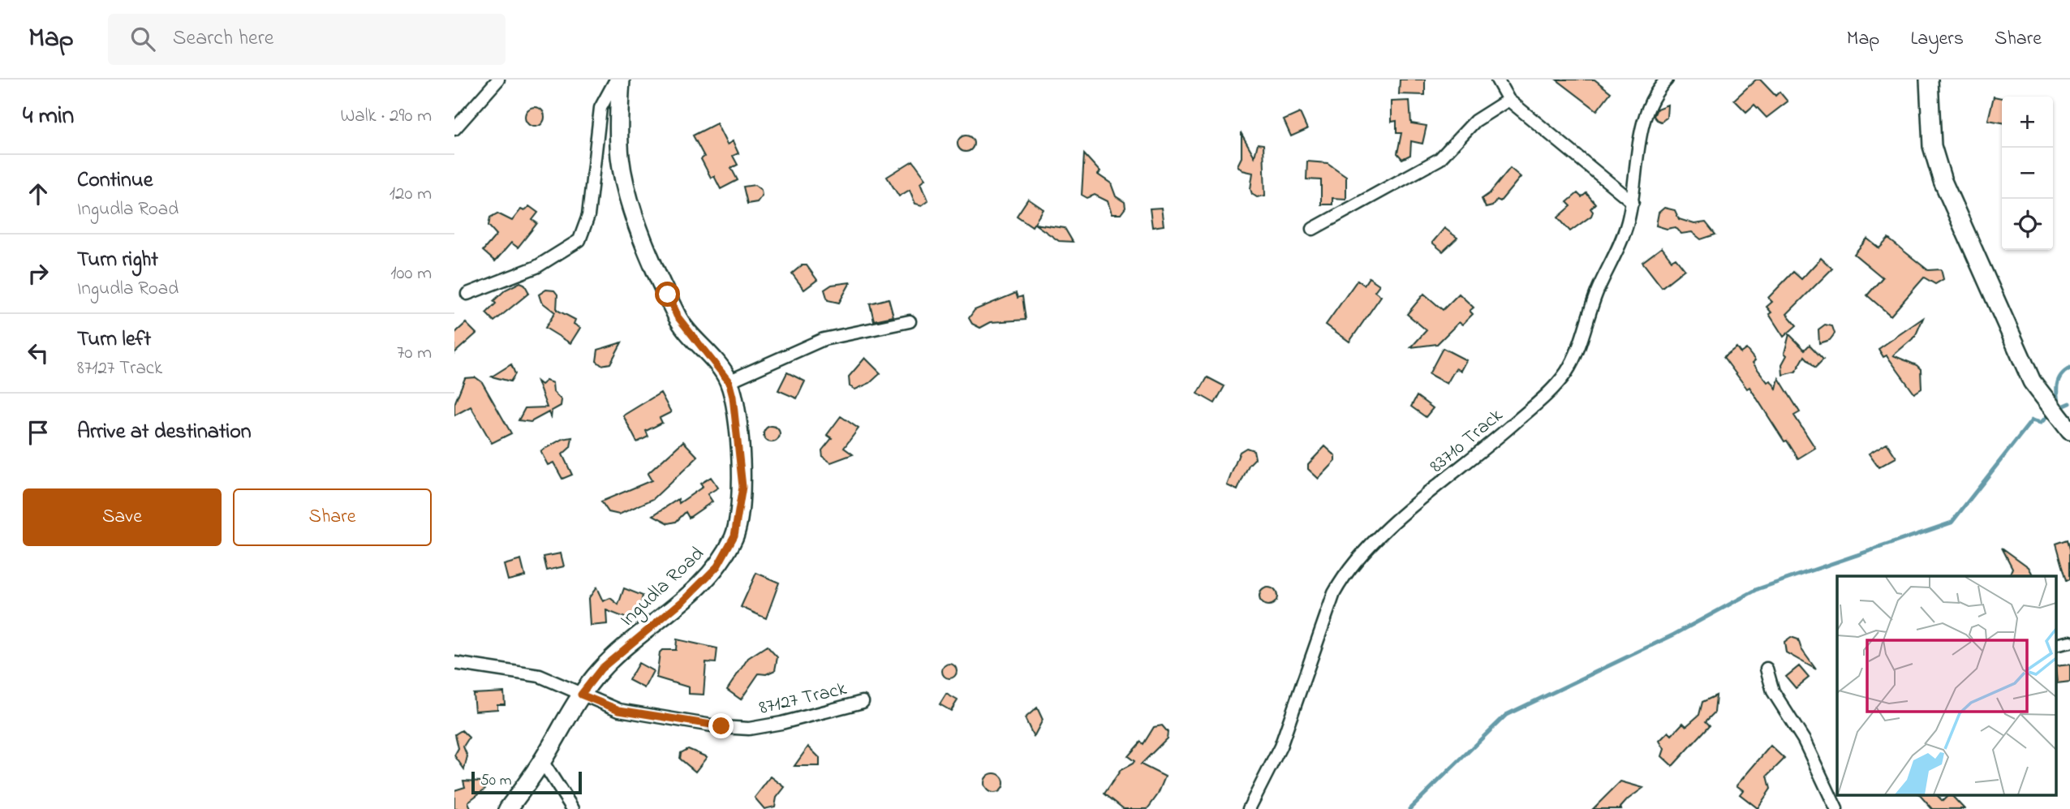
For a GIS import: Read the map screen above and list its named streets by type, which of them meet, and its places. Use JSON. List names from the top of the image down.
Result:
{
  "streets": {
    "street": ["83710 Track", "Ingudla Road", "87127 Track"]
  },
  "crossings": [
    ["Ingudla Road", "87127 Track"]
  ],
  "scale_bar": "50 m",
  "page": {
    "header": "Map",
    "search": "Search here",
    "nav": ["Map", "Layers", "Share"],
    "heading": ["4 min", "Walk · 290 m"],
    "map_buttons": ["+", "−"],
    "list": [
      ["Continue", "Ingudla Road", "120 m"],
      ["Turn right", "Ingudla Road", "100 m"],
      ["Turn left", "87127 Track", "70 m"],
      "Arrive at destination"
    ],
    "buttons": ["Save", "Share"],
    "scale": "50 m"
  }
}
